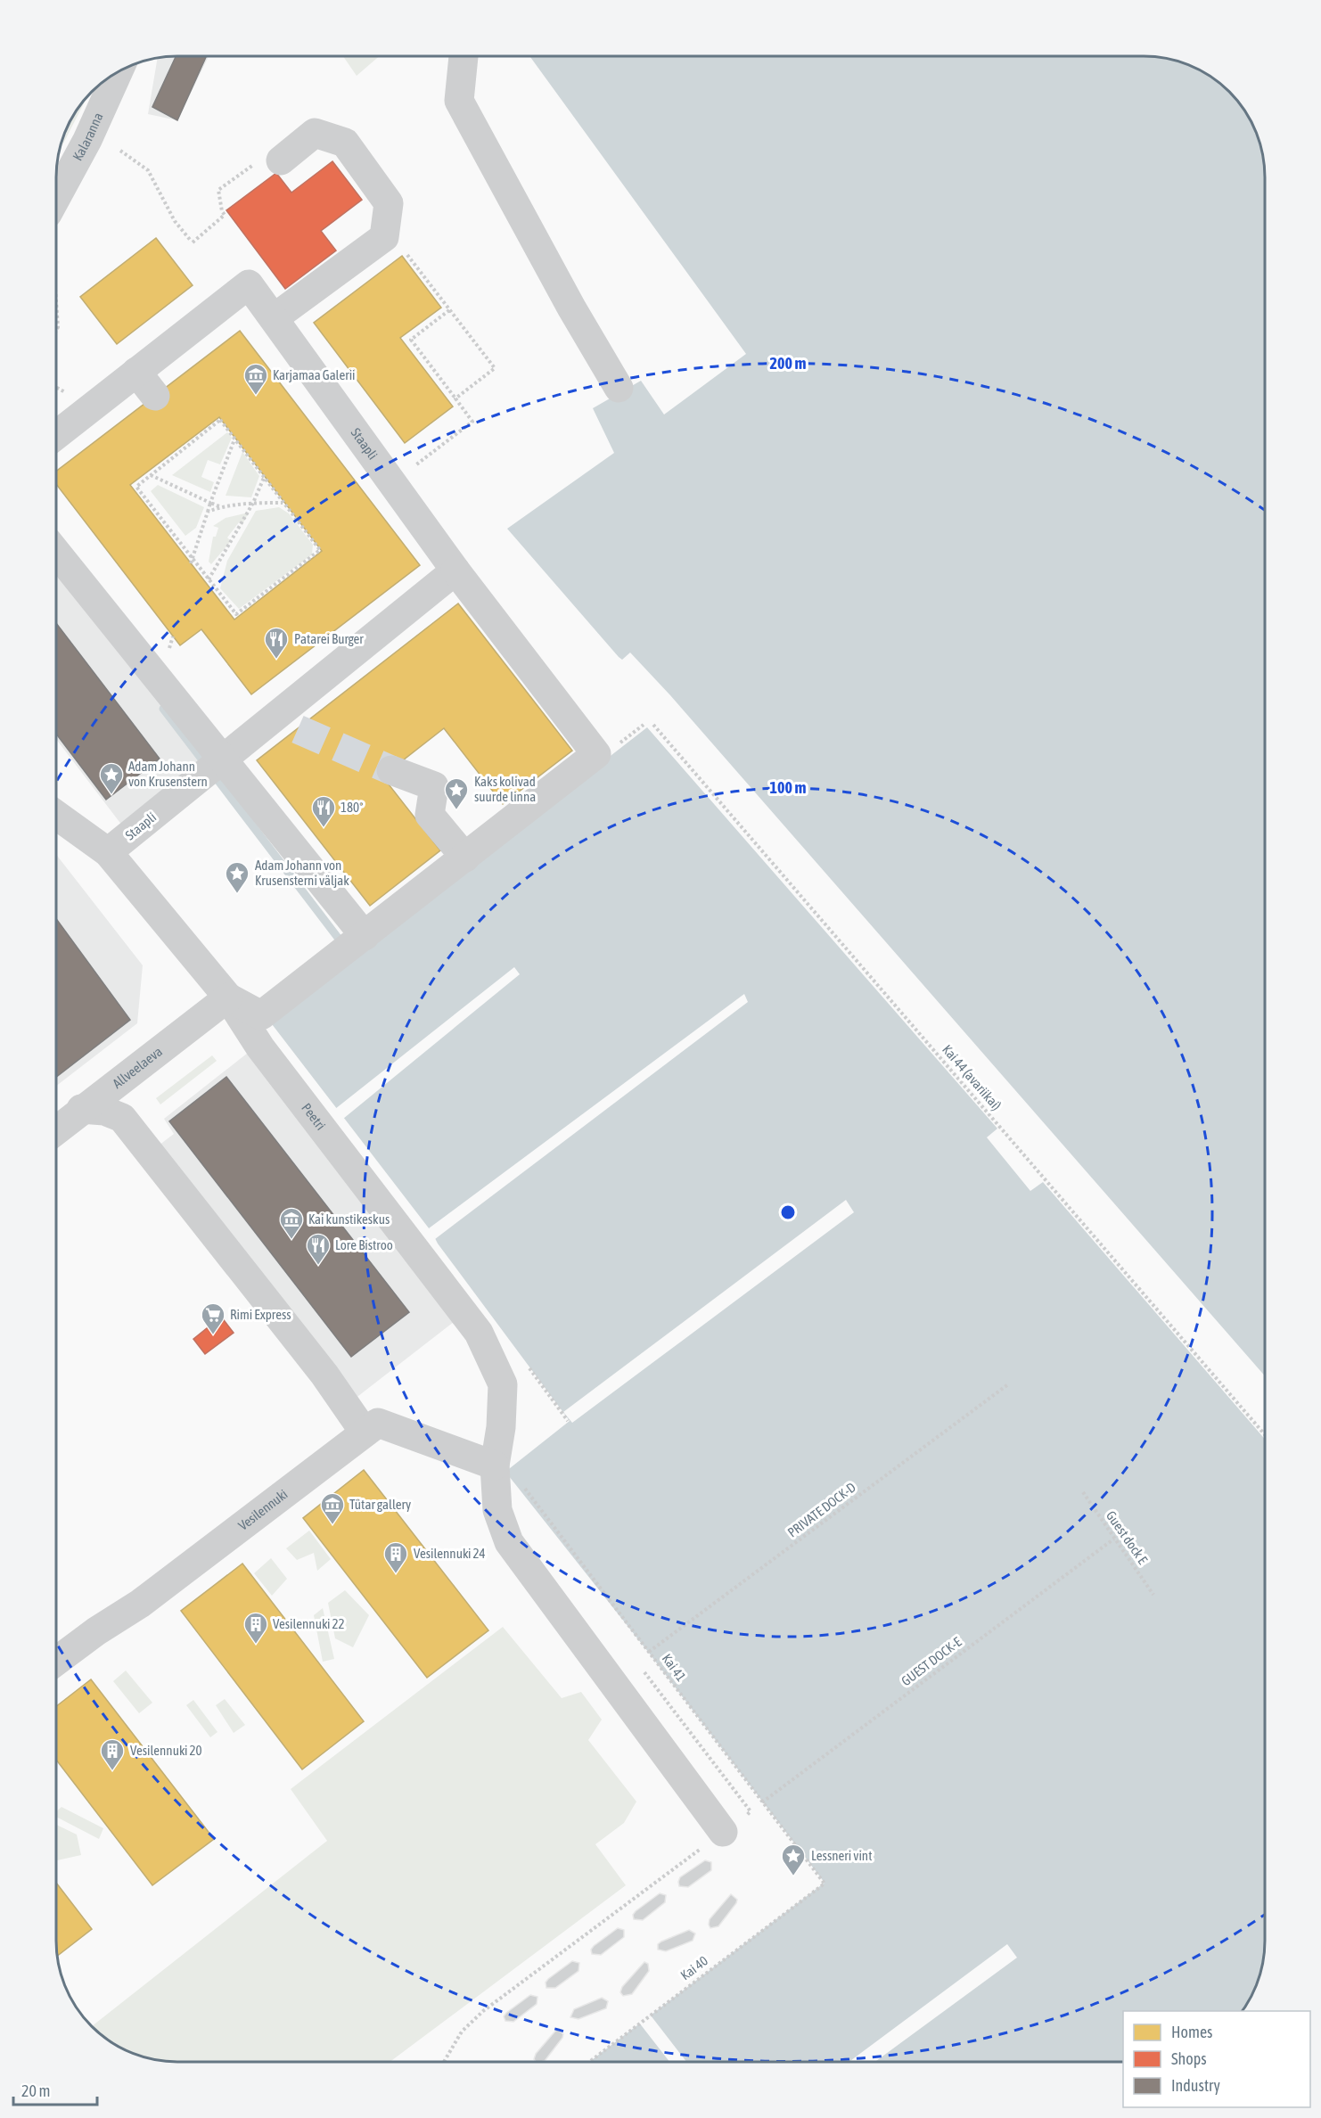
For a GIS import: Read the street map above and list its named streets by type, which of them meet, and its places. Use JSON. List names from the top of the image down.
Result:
{
  "streets": {
    "street": [
      "Kalaranna",
      "Staapli",
      "Allveelaeva",
      "Peetri",
      "Vesilennuki"
    ],
    "path": [
      "Kai 44 (avariikai)",
      "PRIVATE DOCK-D",
      "Guest dock E",
      "GUEST DOCK-E",
      "Kai 41",
      "Kai 40"
    ]
  },
  "crossings": [
    ["Staapli", "Peetri"],
    ["Allveelaeva", "Peetri"],
    ["Peetri", "Vesilennuki"],
    ["PRIVATE DOCK-D", "Kai 41"],
    ["Guest dock E", "GUEST DOCK-E"],
    ["GUEST DOCK-E", "Kai 41"],
    ["Kai 41", "Kai 40"]
  ],
  "places": {
    "museum": ["Karjamaa Galerii", "Kai kunstikeskus", "Tütar gallery"],
    "restaurant": ["Patarei Burger", "180°", "Lore Bistroo"],
    "place": [
      "Adam Johann von Krusenstern",
      "Kaks kolivad suurde linna",
      "Adam Johann von Krusensterni väljak",
      "Lessneri vint"
    ],
    "supermarket": ["Rimi Express"],
    "building": ["Vesilennuki 24", "Vesilennuki 22", "Vesilennuki 20"]
  },
  "legend": ["Homes", "Shops", "Industry"],
  "scale_bar": "20 m",
  "rings": ["200 m", "100 m"]
}
